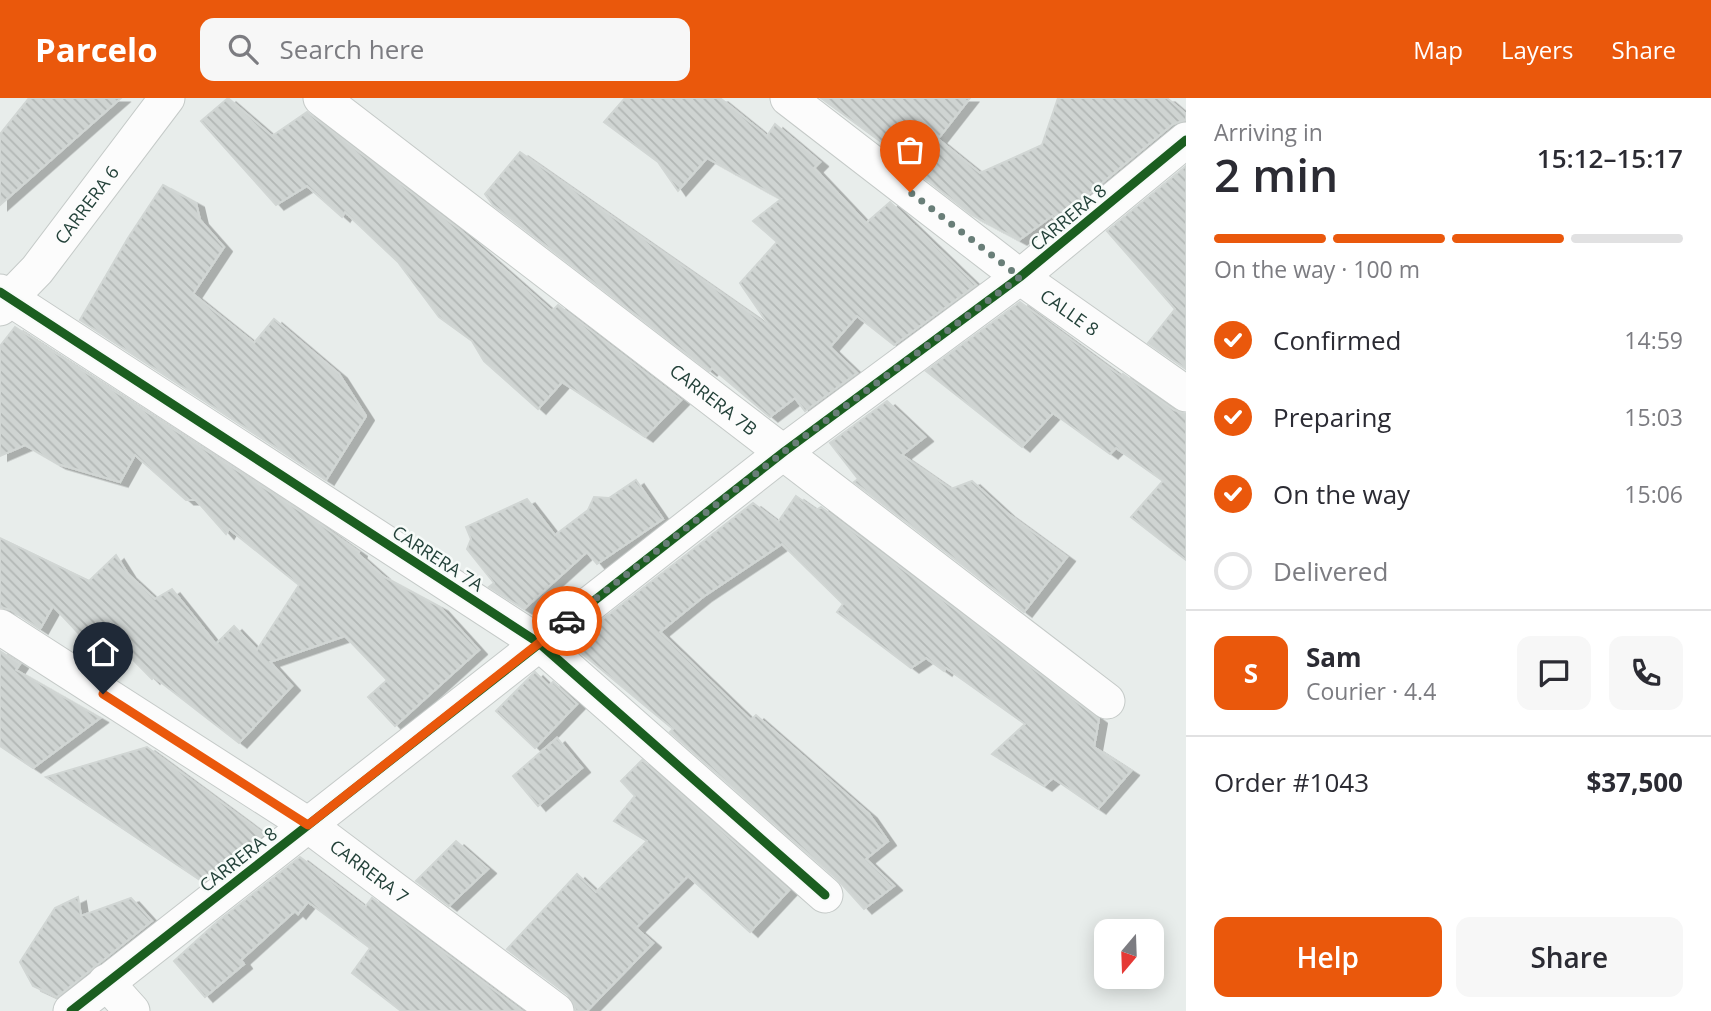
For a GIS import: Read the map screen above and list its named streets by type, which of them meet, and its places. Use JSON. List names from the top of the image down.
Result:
{
  "streets": {
    "street": [
      "CARRERA 6",
      "CARRERA 8",
      "CALLE 8",
      "CARRERA 7B",
      "CARRERA 7A",
      "CARRERA 7"
    ]
  },
  "crossings": [
    ["CARRERA 6", "CARRERA 7A"],
    ["CARRERA 8", "CALLE 8"],
    ["CARRERA 8", "CARRERA 7B"],
    ["CARRERA 8", "CARRERA 7A"],
    ["CARRERA 8", "CARRERA 7"]
  ],
  "north": "bottom",
  "page": {
    "header": "Parcelo",
    "search": "Search here",
    "nav": ["Map", "Layers", "Share"],
    "heading": ["2 min", "Arriving in", "15:12–15:17"],
    "panel": [
      "Sam",
      "Courier · 4.4",
      "Order #1043",
      "$37,500"
    ],
    "bar": "On the way · 100 m",
    "list": [
      ["Confirmed", "14:59"],
      ["Preparing", "15:03"],
      ["On the way", "15:06"],
      "Delivered"
    ],
    "round": "S",
    "buttons": ["Help", "Share"]
  }
}
